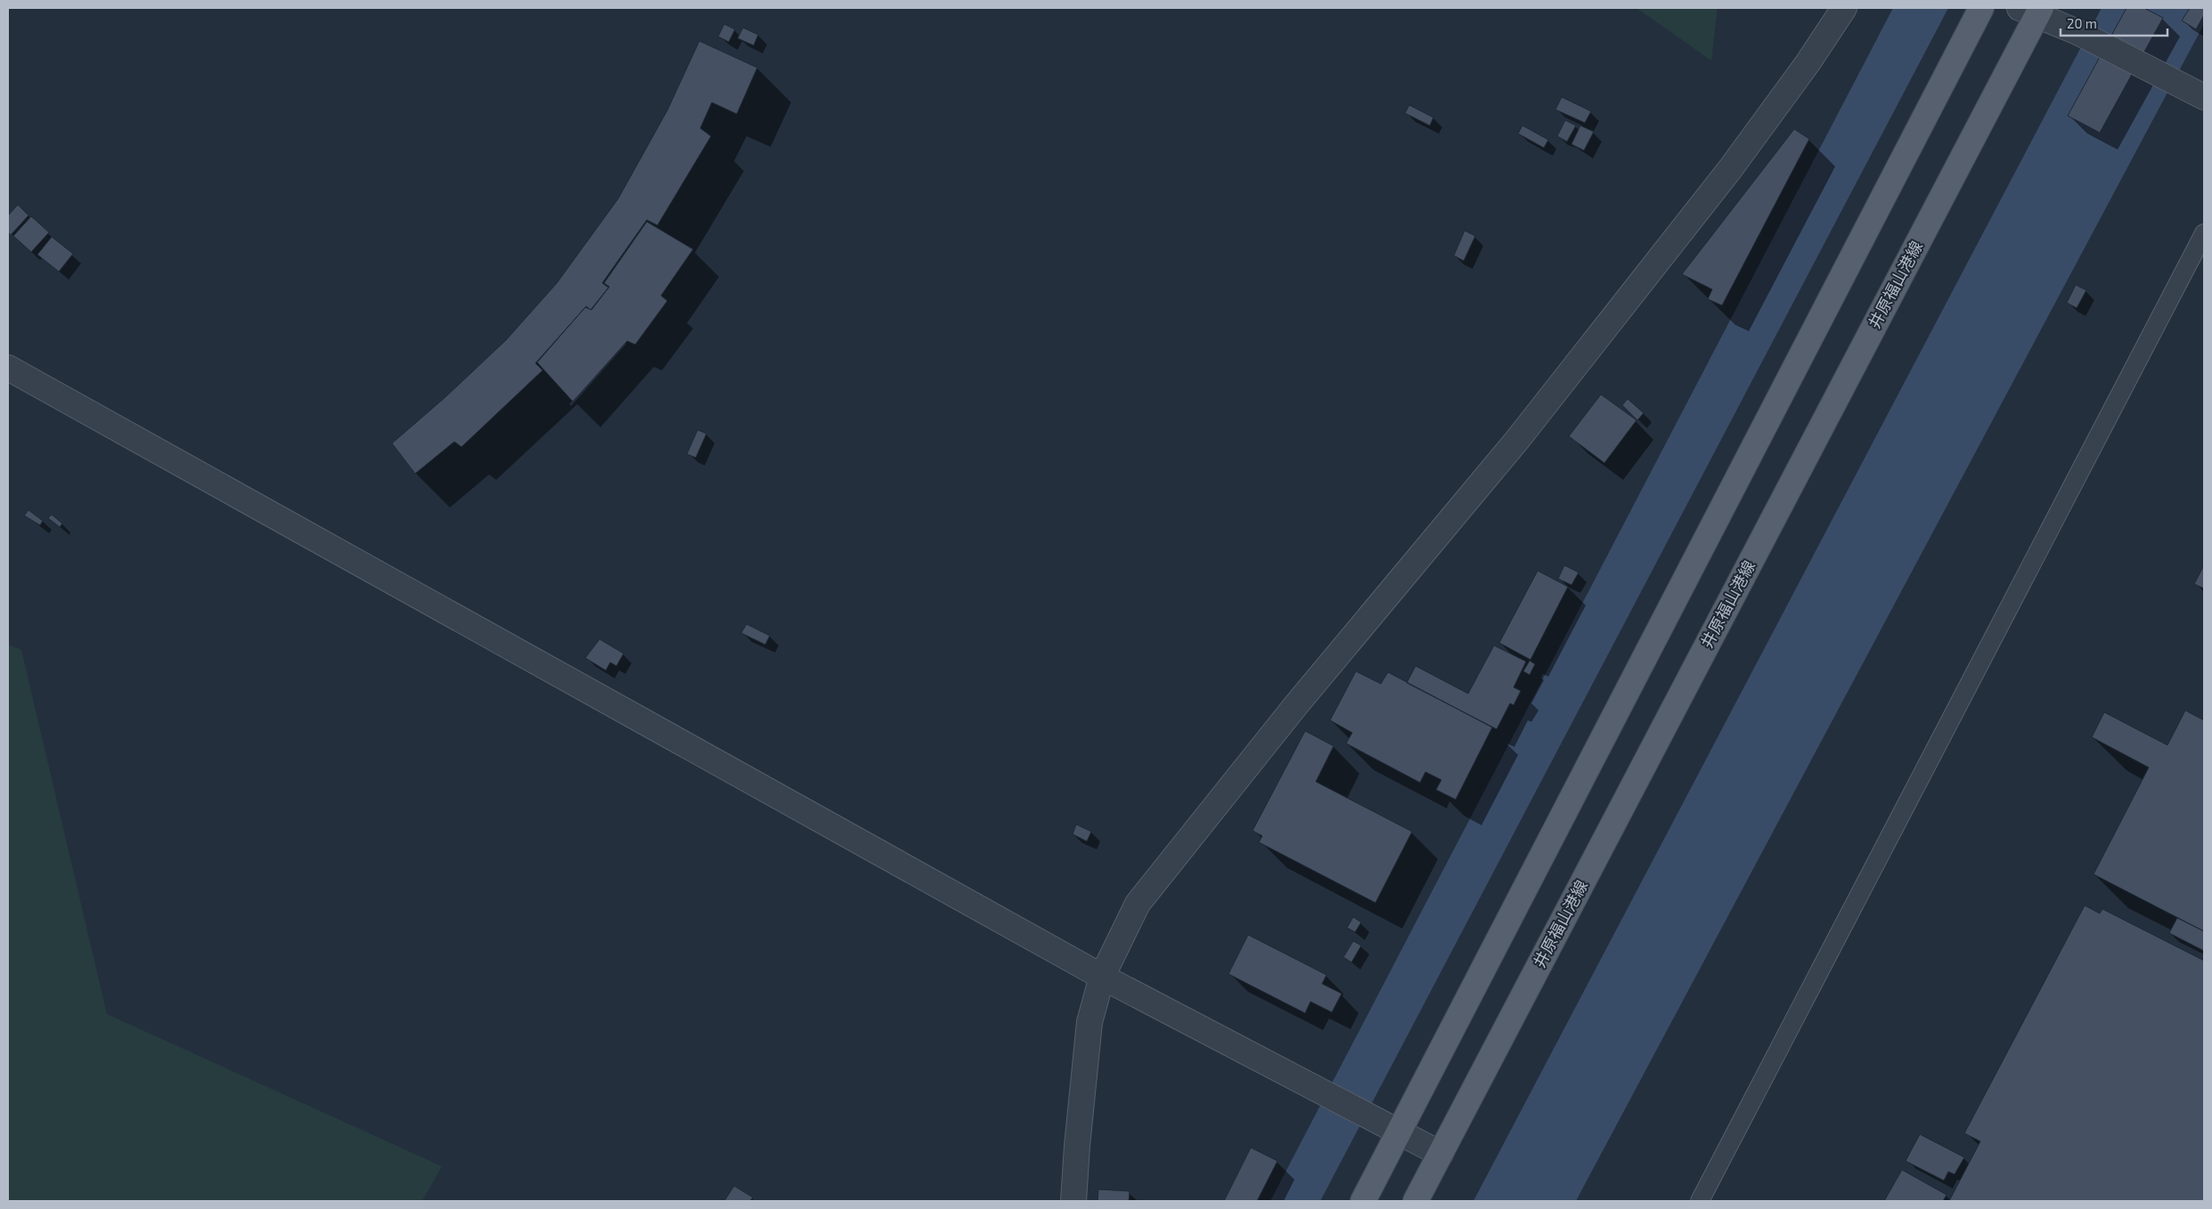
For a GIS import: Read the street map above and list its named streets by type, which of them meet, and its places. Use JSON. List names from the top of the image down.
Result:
{
  "streets": {
    "main road": ["井原福山港線"]
  },
  "scale_bar": "20 m"
}
